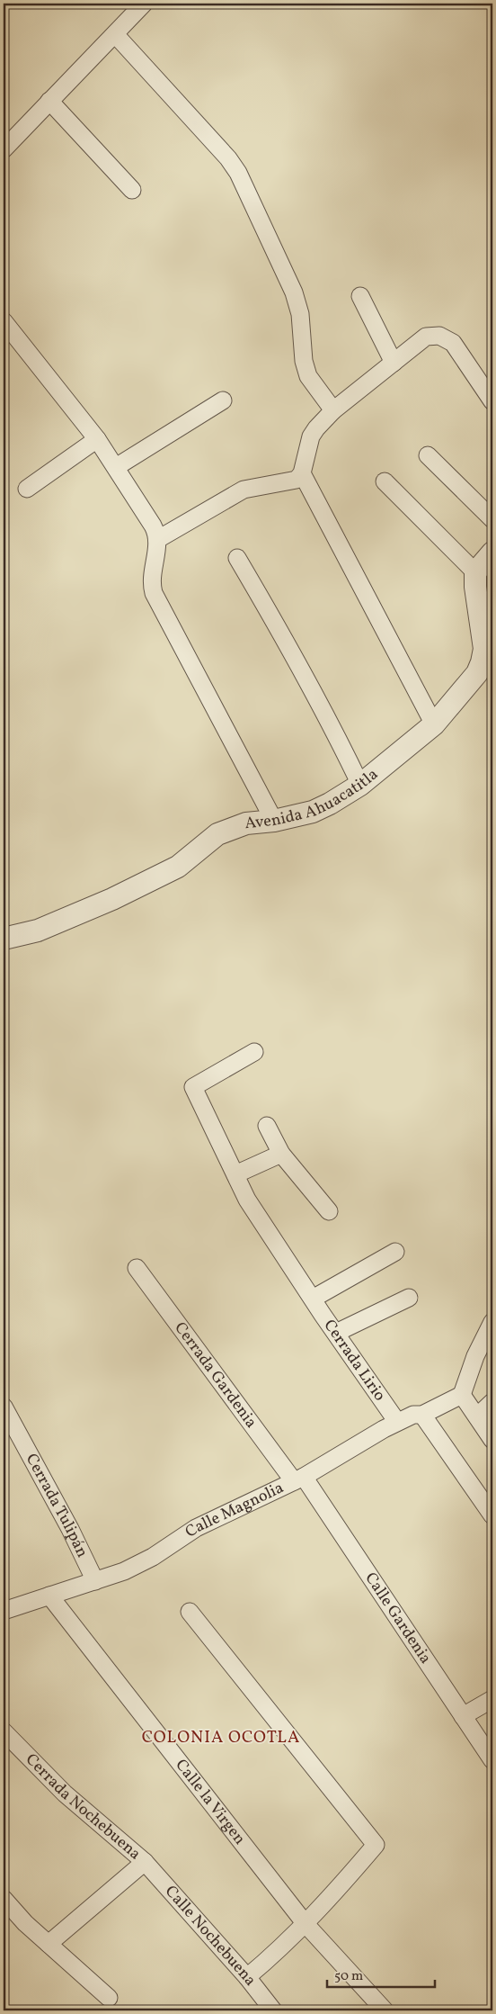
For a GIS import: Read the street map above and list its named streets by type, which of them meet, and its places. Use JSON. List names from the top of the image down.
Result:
{
  "streets": {
    "street": [
      "Avenida Ahuacatitla",
      "Cerrada Lirio",
      "Cerrada Gardenia",
      "Cerrada Tulipán",
      "Calle Magnolia",
      "Calle Gardenia",
      "Calle la Virgen",
      "Cerrada Nochebuena",
      "Calle Nochebuena"
    ]
  },
  "crossings": [
    ["Cerrada Lirio", "Calle Magnolia"],
    ["Cerrada Gardenia", "Calle Magnolia"],
    ["Cerrada Gardenia", "Calle Gardenia"],
    ["Cerrada Tulipán", "Calle Magnolia"],
    ["Calle Magnolia", "Calle Gardenia"],
    ["Calle Magnolia", "Calle la Virgen"],
    ["Cerrada Nochebuena", "Calle Nochebuena"]
  ],
  "districts": ["COLONIA OCOTLA"],
  "scale_bar": "50 m"
}
